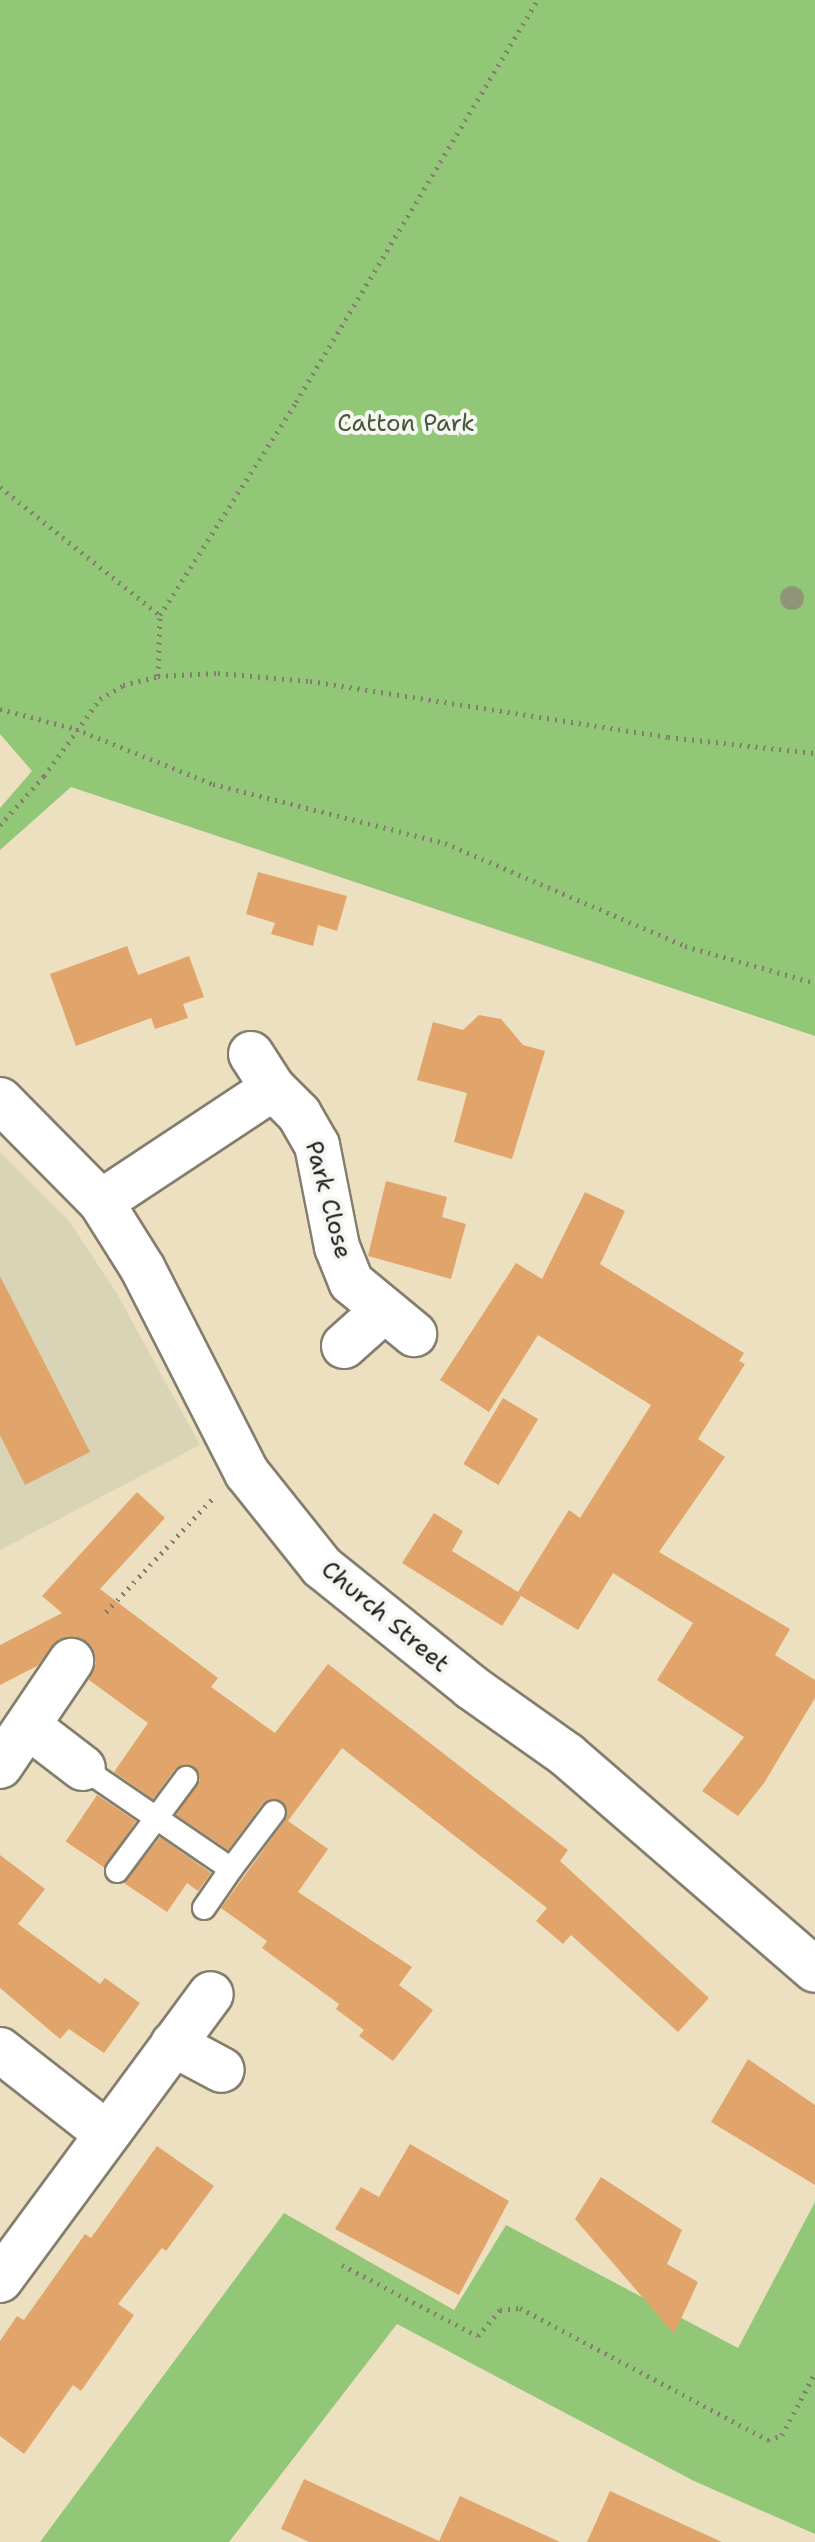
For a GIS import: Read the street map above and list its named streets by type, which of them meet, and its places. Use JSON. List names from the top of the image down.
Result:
{
  "streets": {
    "street": ["Park Close", "Church Street"]
  },
  "crossings": [
    ["Park Close", "Church Street"]
  ],
  "parks": ["Catton Park"]
}
